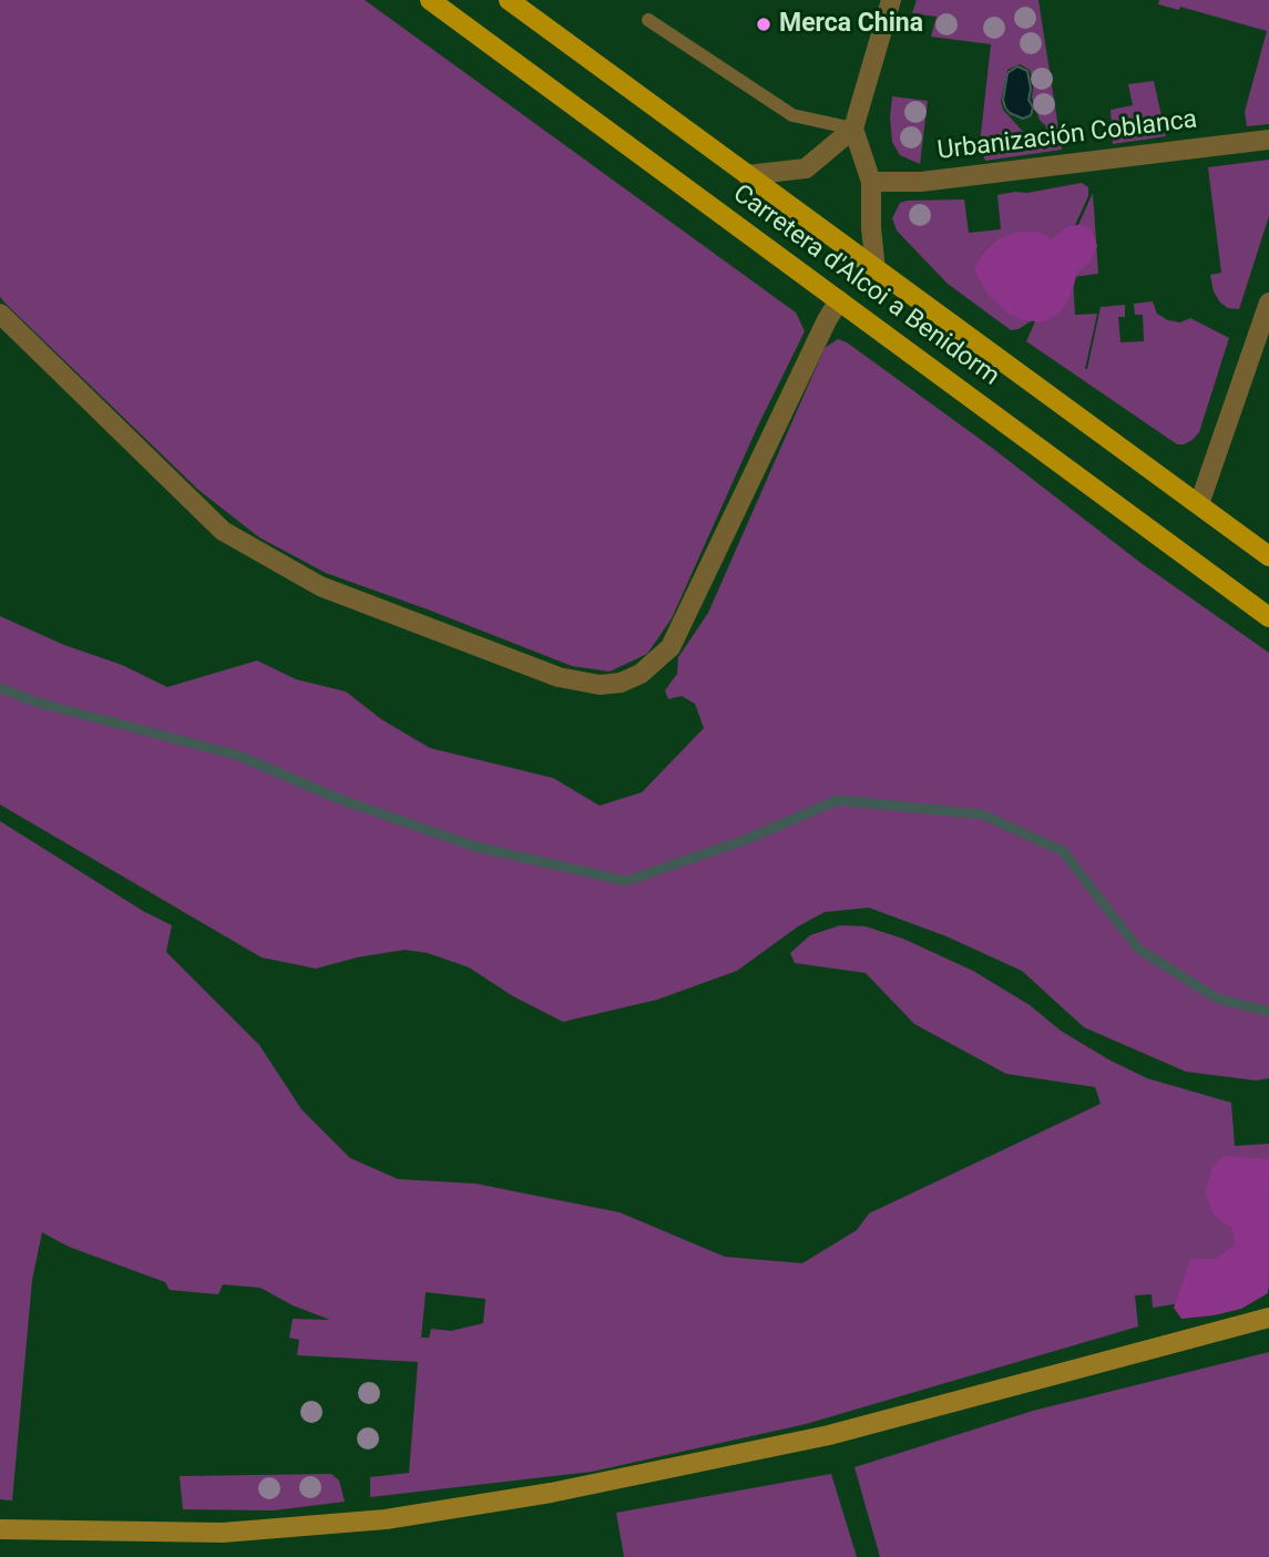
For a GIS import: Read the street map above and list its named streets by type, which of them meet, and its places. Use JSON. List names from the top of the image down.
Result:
{
  "streets": {
    "main road": ["Carretera d'Alcoi a Benidorm"],
    "street": ["Urbanización Coblanca"]
  },
  "places": ["Merca China"]
}
